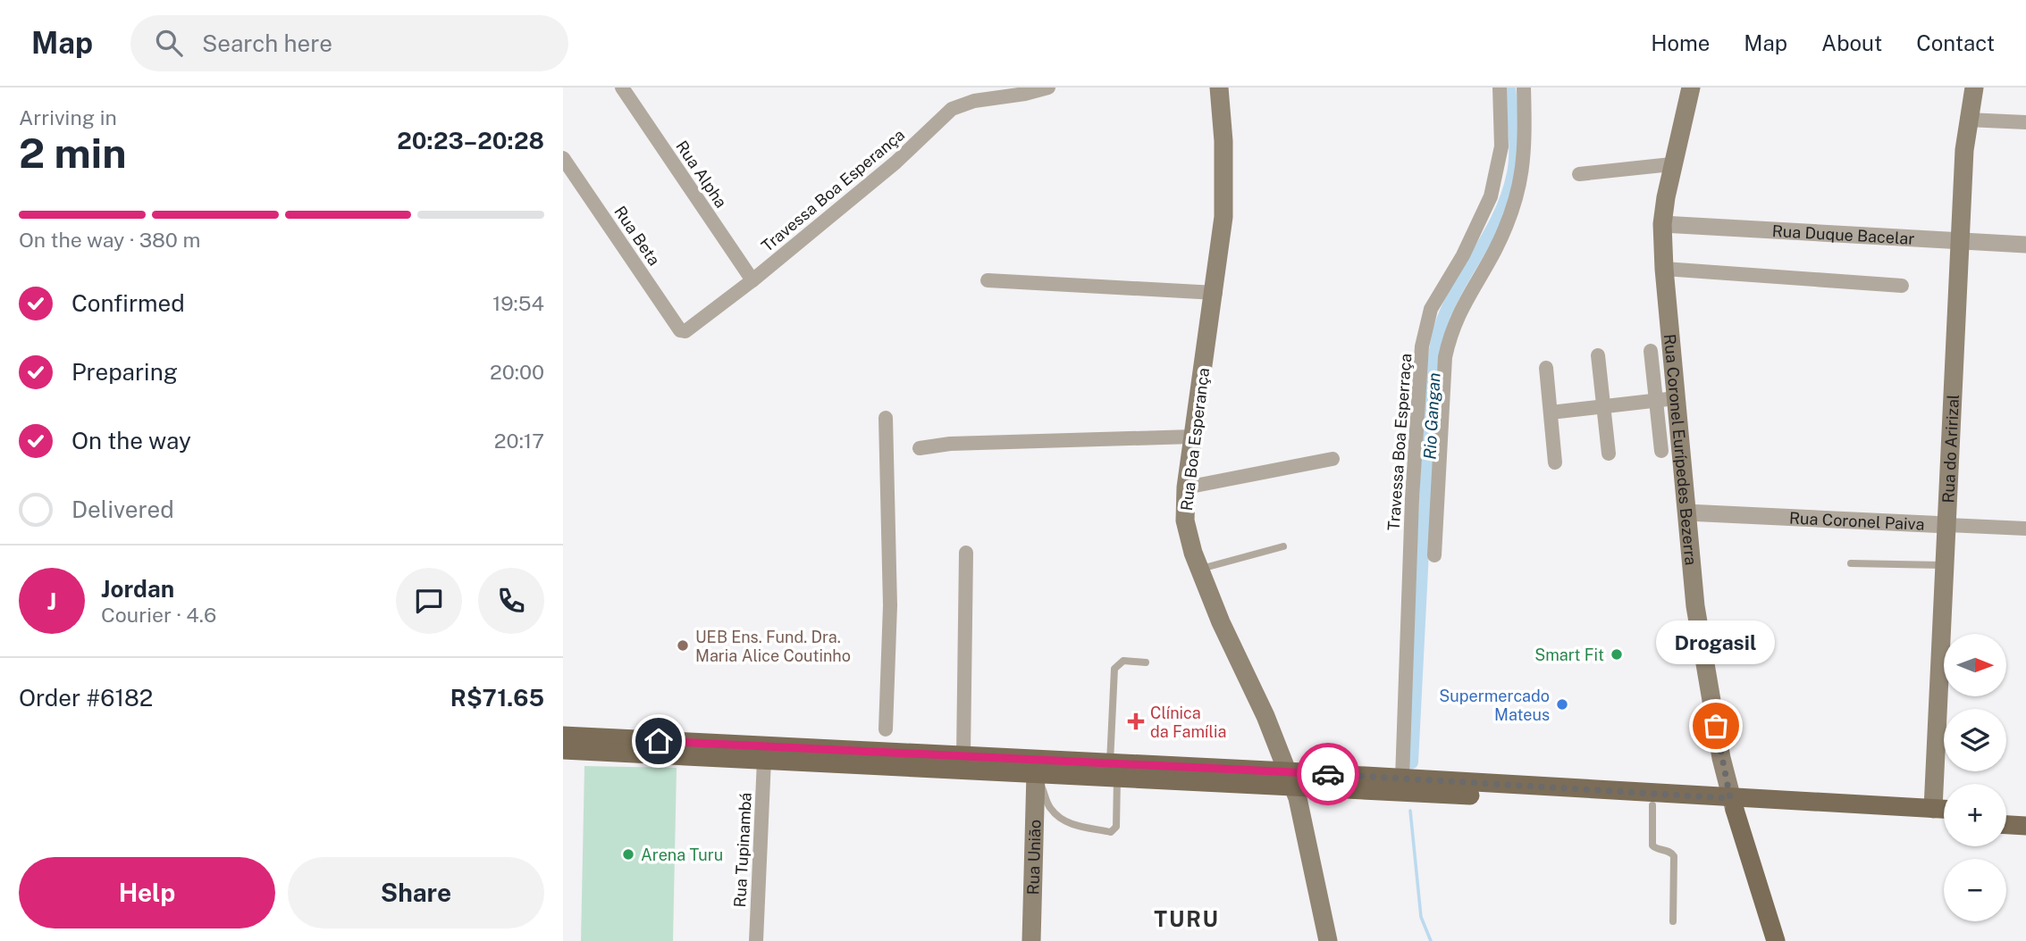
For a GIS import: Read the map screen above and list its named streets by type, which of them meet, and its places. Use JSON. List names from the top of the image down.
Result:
{
  "streets": {
    "main road": [
      "Rua Boa Esperança",
      "Rua do Aririzal",
      "Rua Coronel Eurípedes Bezerra",
      "Rua União"
    ],
    "street": [
      "Rua Alpha",
      "Travessa Boa Esperança",
      "Rua Duque Bacelar",
      "Rua Beta",
      "Travessa Boa Esperraça",
      "Rua Coronel Paiva",
      "Rua Tupinambá"
    ]
  },
  "crossings": [
    ["Rua Alpha", "Travessa Boa Esperança"],
    ["Travessa Boa Esperança", "Rua Beta"],
    ["Rua Duque Bacelar", "Rua do Aririzal"],
    ["Rua Duque Bacelar", "Rua Coronel Eurípedes Bezerra"],
    ["Rua do Aririzal", "Rua Coronel Paiva"],
    ["Rua Coronel Eurípedes Bezerra", "Rua Coronel Paiva"]
  ],
  "districts": ["TURU"],
  "water": ["Rio Gangan"],
  "places": {
    "other": [
      "UEB Ens. Fund. Dra. Maria Alice Coutinho",
      "Smart Fit",
      "Supermercado Mateus",
      "Drogasil",
      "Arena Turu"
    ],
    "health": ["Clínica da Família"]
  },
  "north": "right",
  "page": {
    "header": "Map",
    "search": "Search here",
    "nav": [
      "Home",
      "Map",
      "About",
      "Contact"
    ],
    "heading": ["2 min", "Arriving in", "20:23–20:28"],
    "panel": [
      "Jordan",
      "Courier · 4.6",
      "Order #6182",
      "R$71.65"
    ],
    "bar": "On the way · 380 m",
    "list": [
      ["Confirmed", "19:54"],
      ["Preparing", "20:00"],
      ["On the way", "20:17"],
      "Delivered"
    ],
    "round": "J",
    "bubble": "Drogasil",
    "map_buttons": ["+", "−"],
    "buttons": ["Help", "Share"]
  }
}
